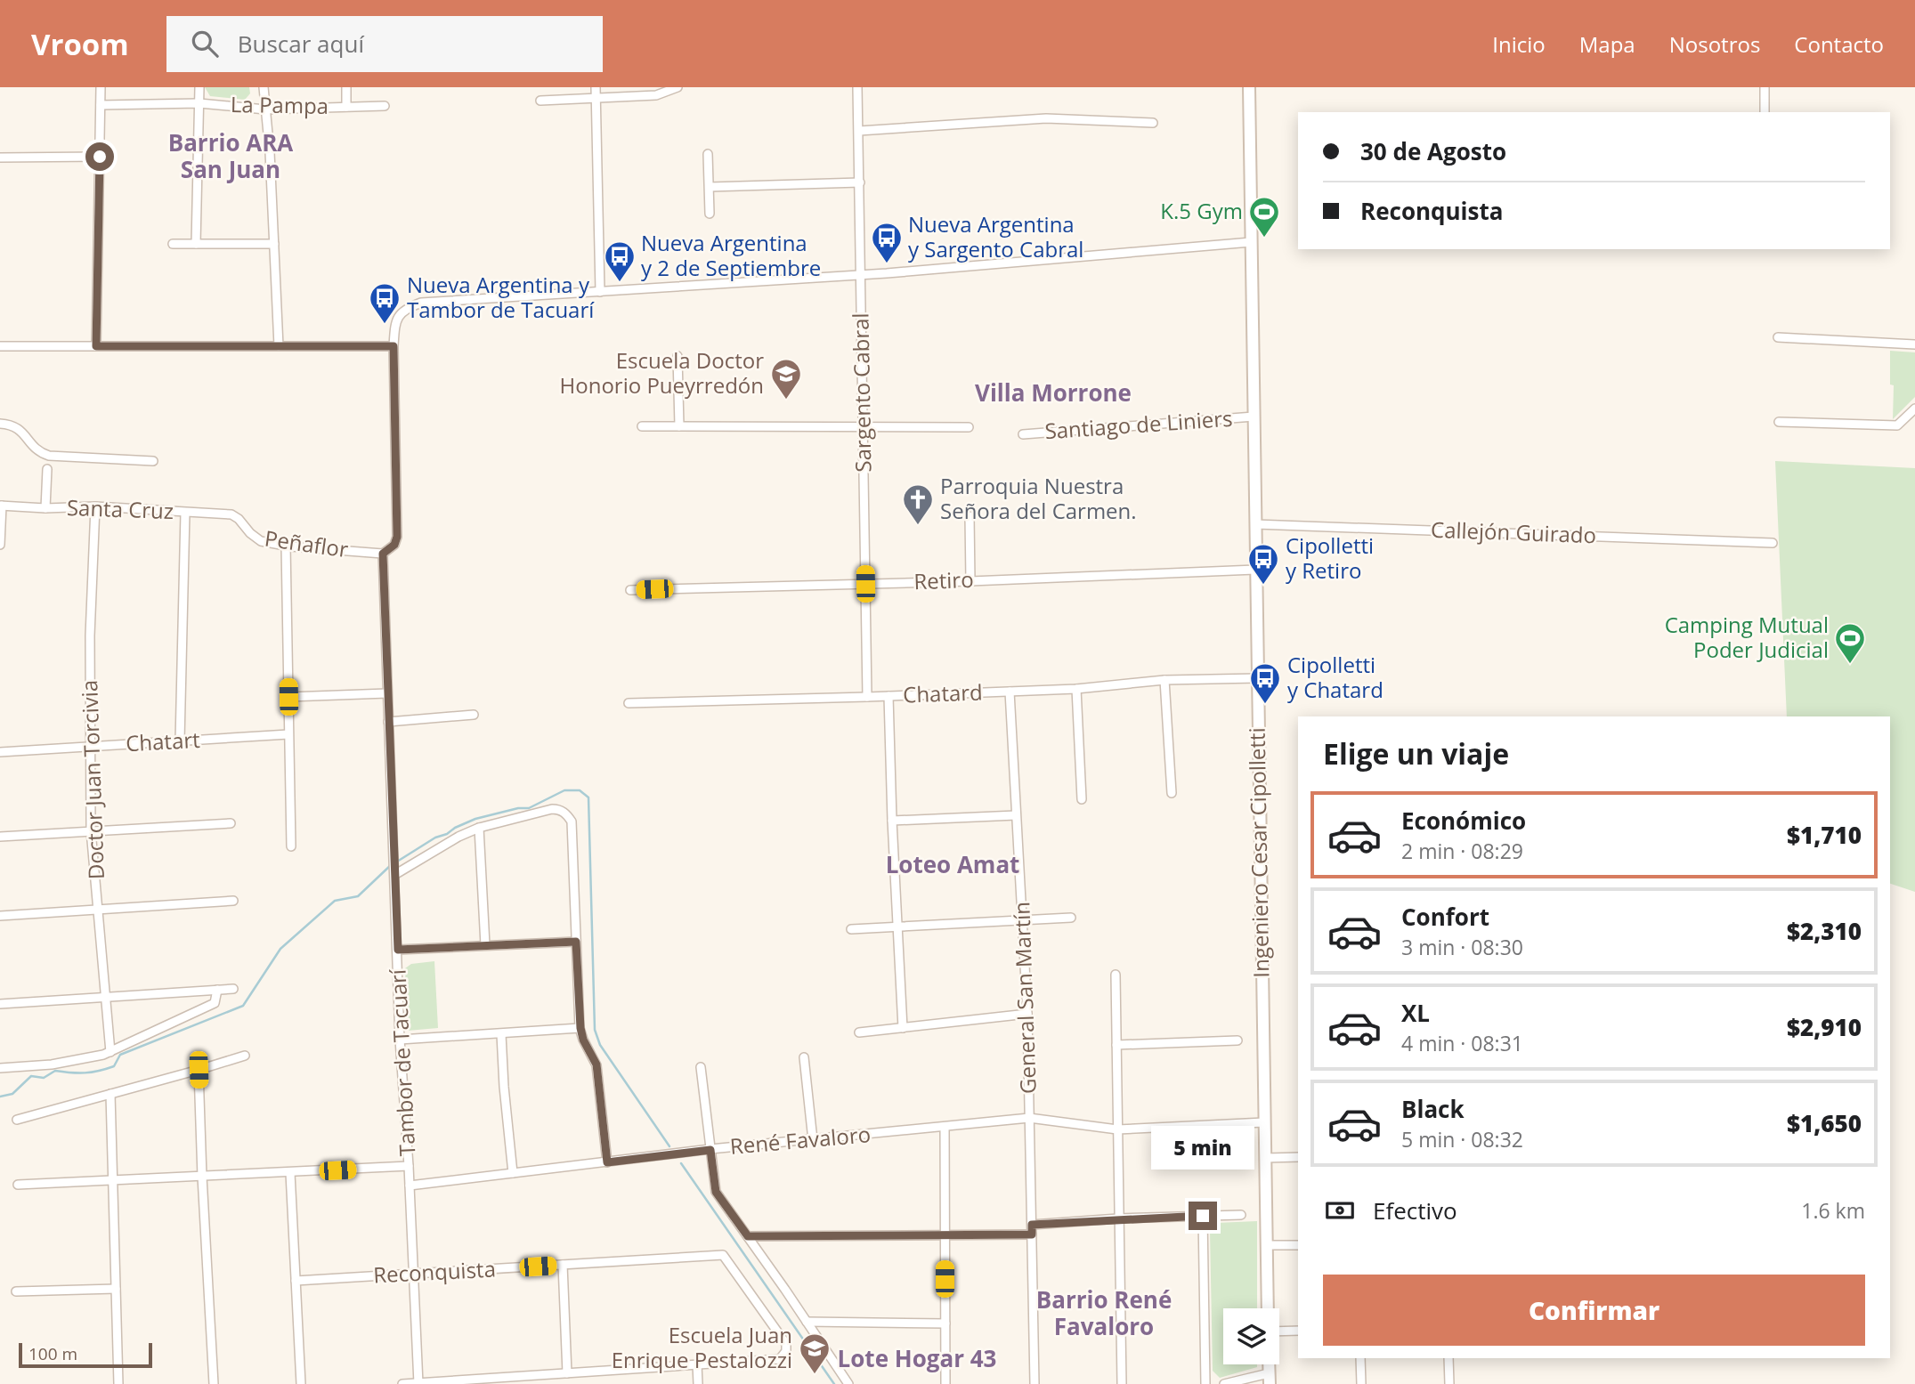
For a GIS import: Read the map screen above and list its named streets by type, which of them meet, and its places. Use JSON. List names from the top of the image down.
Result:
{
  "streets": {
    "street": [
      "La Pampa",
      "Sargento Cabral",
      "Santiago de Liniers",
      "Santa Cruz",
      "Callejón Guirado",
      "Peñaflor",
      "Retiro",
      "Chatard",
      "Chatart",
      "Doctor Juan Torcivia",
      "Ingeniero Cesar Cipolletti",
      "General San Martín",
      "Tambor de Tacuarí",
      "René Favaloro",
      "Reconquista"
    ]
  },
  "crossings": [
    ["Sargento Cabral", "Retiro"],
    ["Sargento Cabral", "Chatard"],
    ["Santiago de Liniers", "Ingeniero Cesar Cipolletti"],
    ["Santa Cruz", "Peñaflor"],
    ["Santa Cruz", "Doctor Juan Torcivia"],
    ["Callejón Guirado", "Ingeniero Cesar Cipolletti"],
    ["Peñaflor", "Tambor de Tacuarí"],
    ["Retiro", "Ingeniero Cesar Cipolletti"],
    ["Chatard", "Ingeniero Cesar Cipolletti"],
    ["Chatard", "General San Martín"],
    ["Chatart", "Doctor Juan Torcivia"],
    ["Ingeniero Cesar Cipolletti", "René Favaloro"],
    ["General San Martín", "René Favaloro"],
    ["Tambor de Tacuarí", "René Favaloro"],
    ["Tambor de Tacuarí", "Reconquista"]
  ],
  "districts": [
    "Barrio ARA San Juan",
    "Villa Morrone",
    "Loteo Amat",
    "Barrio René Favaloro",
    "Lote Hogar 43"
  ],
  "places": {
    "sports": ["K.5 Gym", "Camping Mutual Poder Judicial"],
    "bus stop": [
      "Nueva Argentina y Sargento Cabral",
      "Nueva Argentina y 2 de Septiembre",
      "Nueva Argentina y Tambor de Tacuarí",
      "Cipolletti y Retiro",
      "Cipolletti y Chatard"
    ],
    "school or university": ["Escuela Doctor Honorio Pueyrredón", "Escuela Juan Enrique Pestalozzi"],
    "church": ["Parroquia Nuestra Señora del Carmen."]
  },
  "scale_bar": "100 m",
  "page": {
    "header": "Vroom",
    "search": "Buscar aquí",
    "nav": [
      "Inicio",
      "Mapa",
      "Nosotros",
      "Contacto"
    ],
    "banner": ["30 de Agosto", "Reconquista"],
    "heading": "Elige un viaje",
    "list": [
      {
        "name": "Económico",
        "note": "2 min · 08:29",
        "value": "$1,710"
      },
      {
        "name": "Confort",
        "note": "3 min · 08:30",
        "value": "$2,310"
      },
      {
        "name": "XL",
        "note": "4 min · 08:31",
        "value": "$2,910"
      },
      {
        "name": "Black",
        "note": "5 min · 08:32",
        "value": "$1,650"
      }
    ],
    "bubble": "5 min",
    "pay": ["Efectivo", "1.6 km"],
    "buttons": "Confirmar",
    "scale": "100 m"
  }
}
